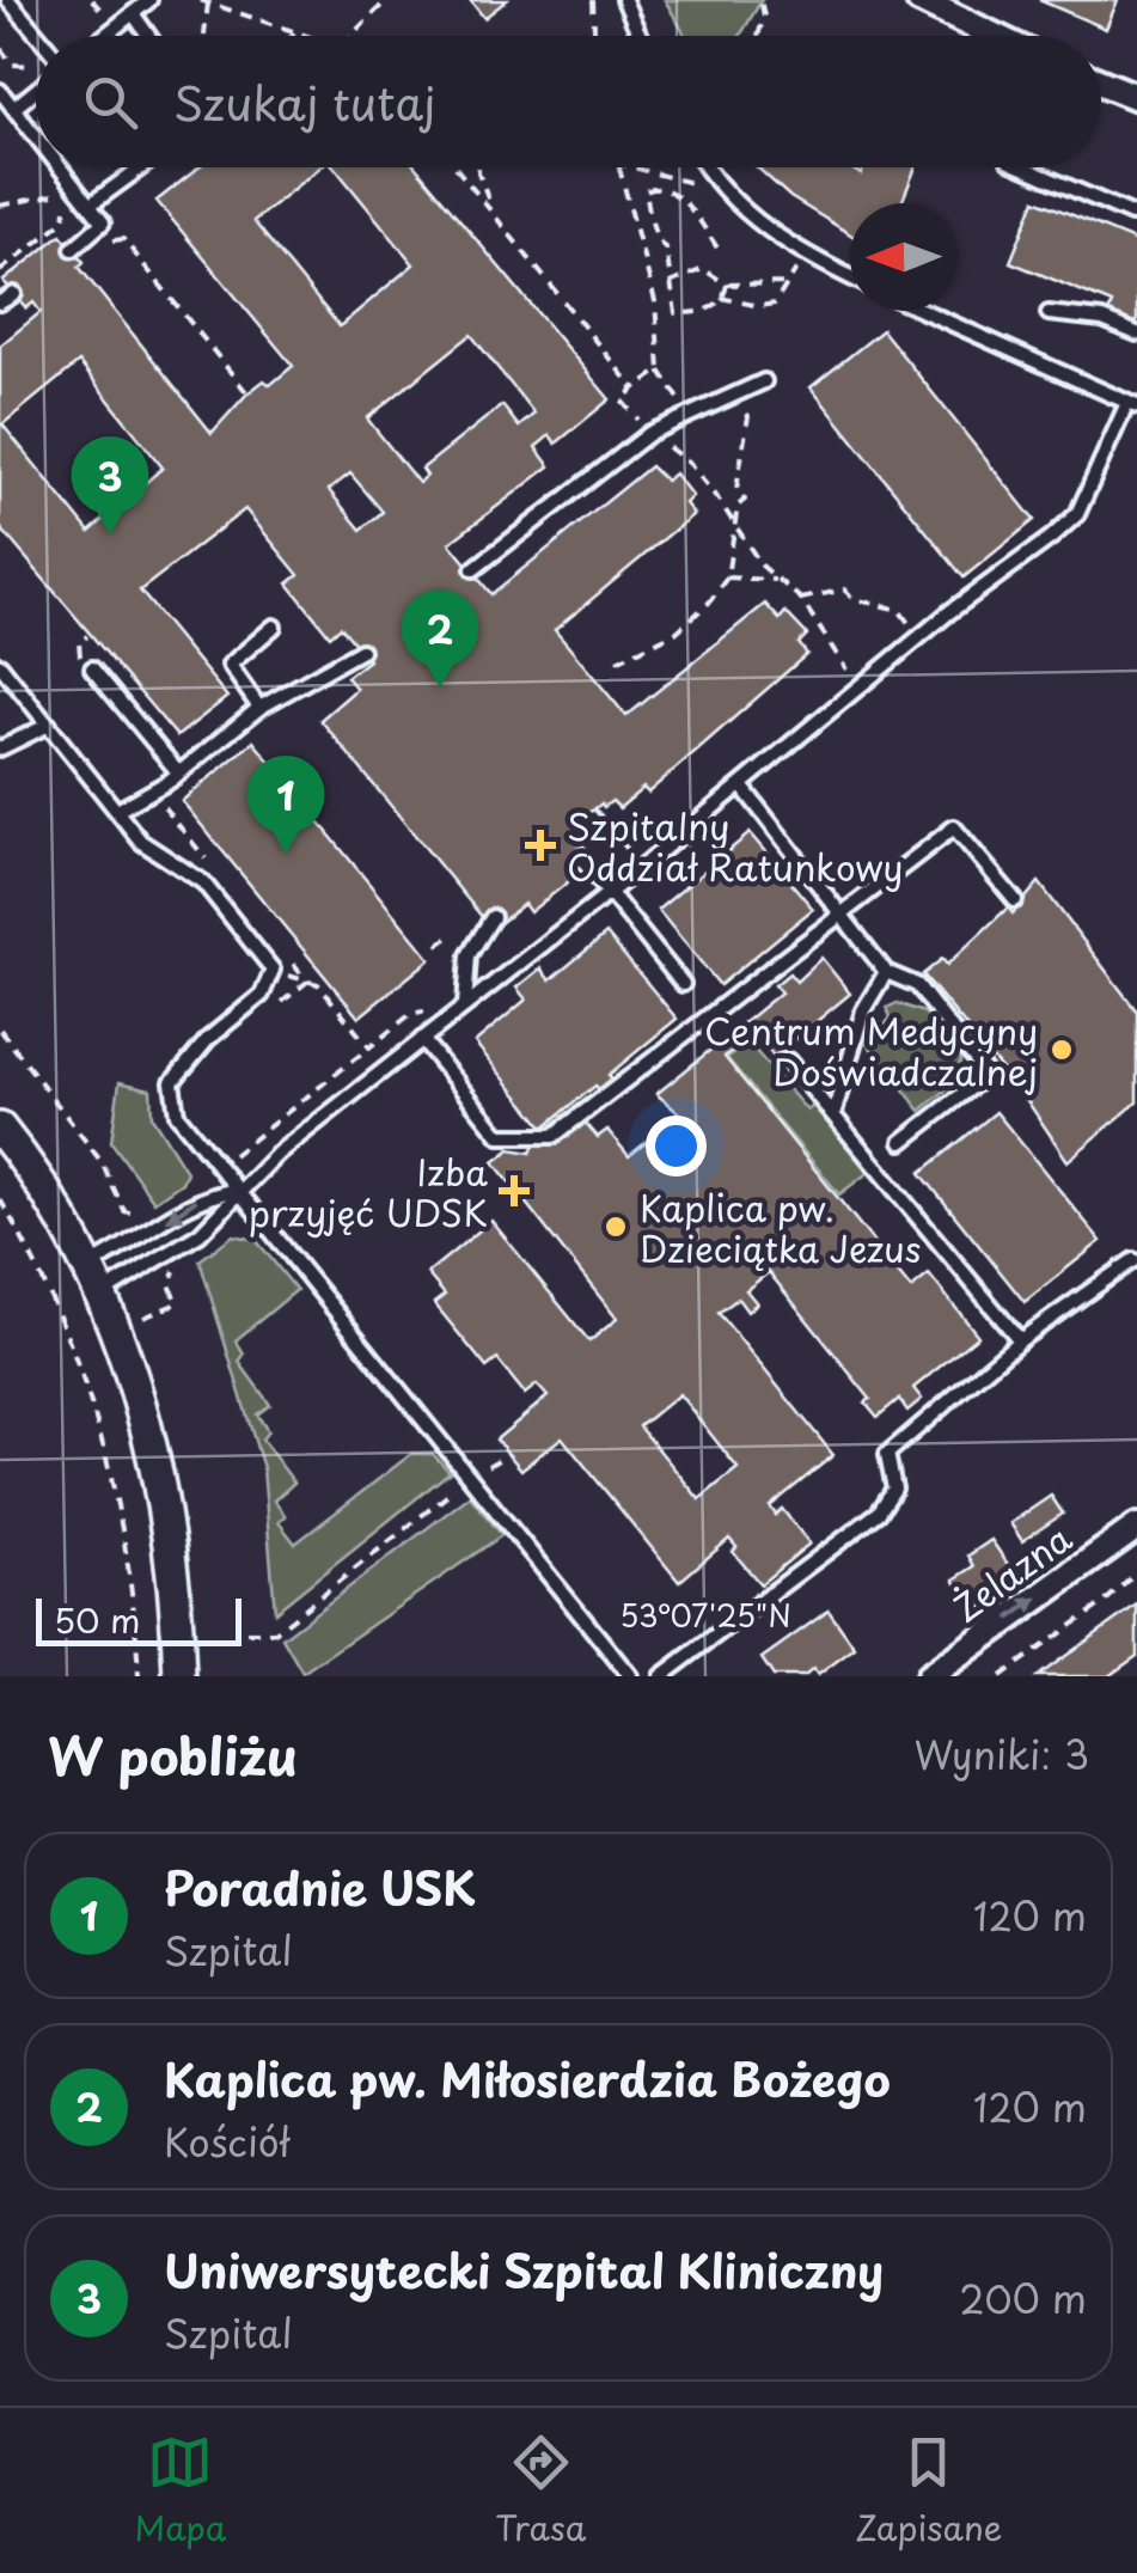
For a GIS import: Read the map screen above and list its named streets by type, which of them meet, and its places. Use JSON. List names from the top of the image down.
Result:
{
  "streets": {
    "street": ["Żelazna"]
  },
  "one_way": ["Żelazna"],
  "places": {
    "health": ["Szpitalny Oddział Ratunkowy", "Izba przyjęć UDSK"],
    "other": ["Centrum Medycyny Doświadczalnej", "Kaplica pw. Dzieciątka Jezus"]
  },
  "scale_bar": "50 m",
  "north": "left",
  "page": {
    "search": "Szukaj tutaj",
    "pins": ["3", "2", "1"],
    "scale": "50 m",
    "heading": ["W pobliżu", "Wyniki: 3"],
    "list": [
      {
        "mark": "1",
        "name": "Poradnie USK",
        "note": "Szpital",
        "value": "120 m"
      },
      {
        "mark": "2",
        "name": "Kaplica pw. Miłosierdzia Bożego",
        "note": "Kościół",
        "value": "120 m"
      },
      {
        "mark": "3",
        "name": "Uniwersytecki Szpital Kliniczny",
        "note": "Szpital",
        "value": "200 m"
      }
    ],
    "nav": ["Mapa", "Trasa", "Zapisane"]
  },
  "coordinates": ["53°07'25\"N"]
}
